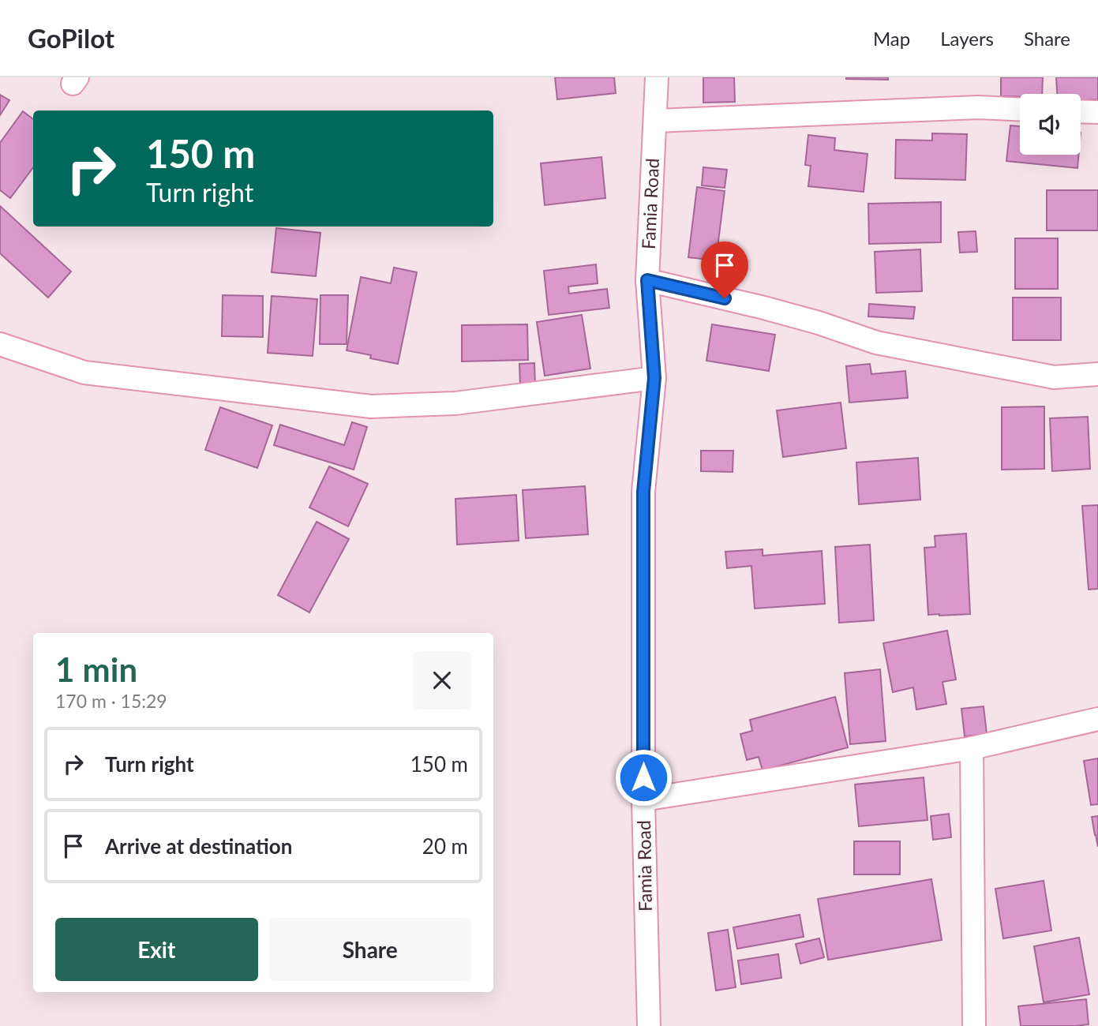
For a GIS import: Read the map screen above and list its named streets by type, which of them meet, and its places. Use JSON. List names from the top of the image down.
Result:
{
  "streets": {
    "street": ["Famia Road"]
  },
  "page": {
    "header": "GoPilot",
    "nav": ["Map", "Layers", "Share"],
    "turn": ["150 m", "Turn right"],
    "heading": ["1 min", "170 m · 15:29"],
    "list": [
      {
        "name": "Turn right",
        "value": "150 m"
      },
      {
        "name": "Arrive at destination",
        "value": "20 m"
      }
    ],
    "buttons": ["Exit", "Share"]
  }
}
